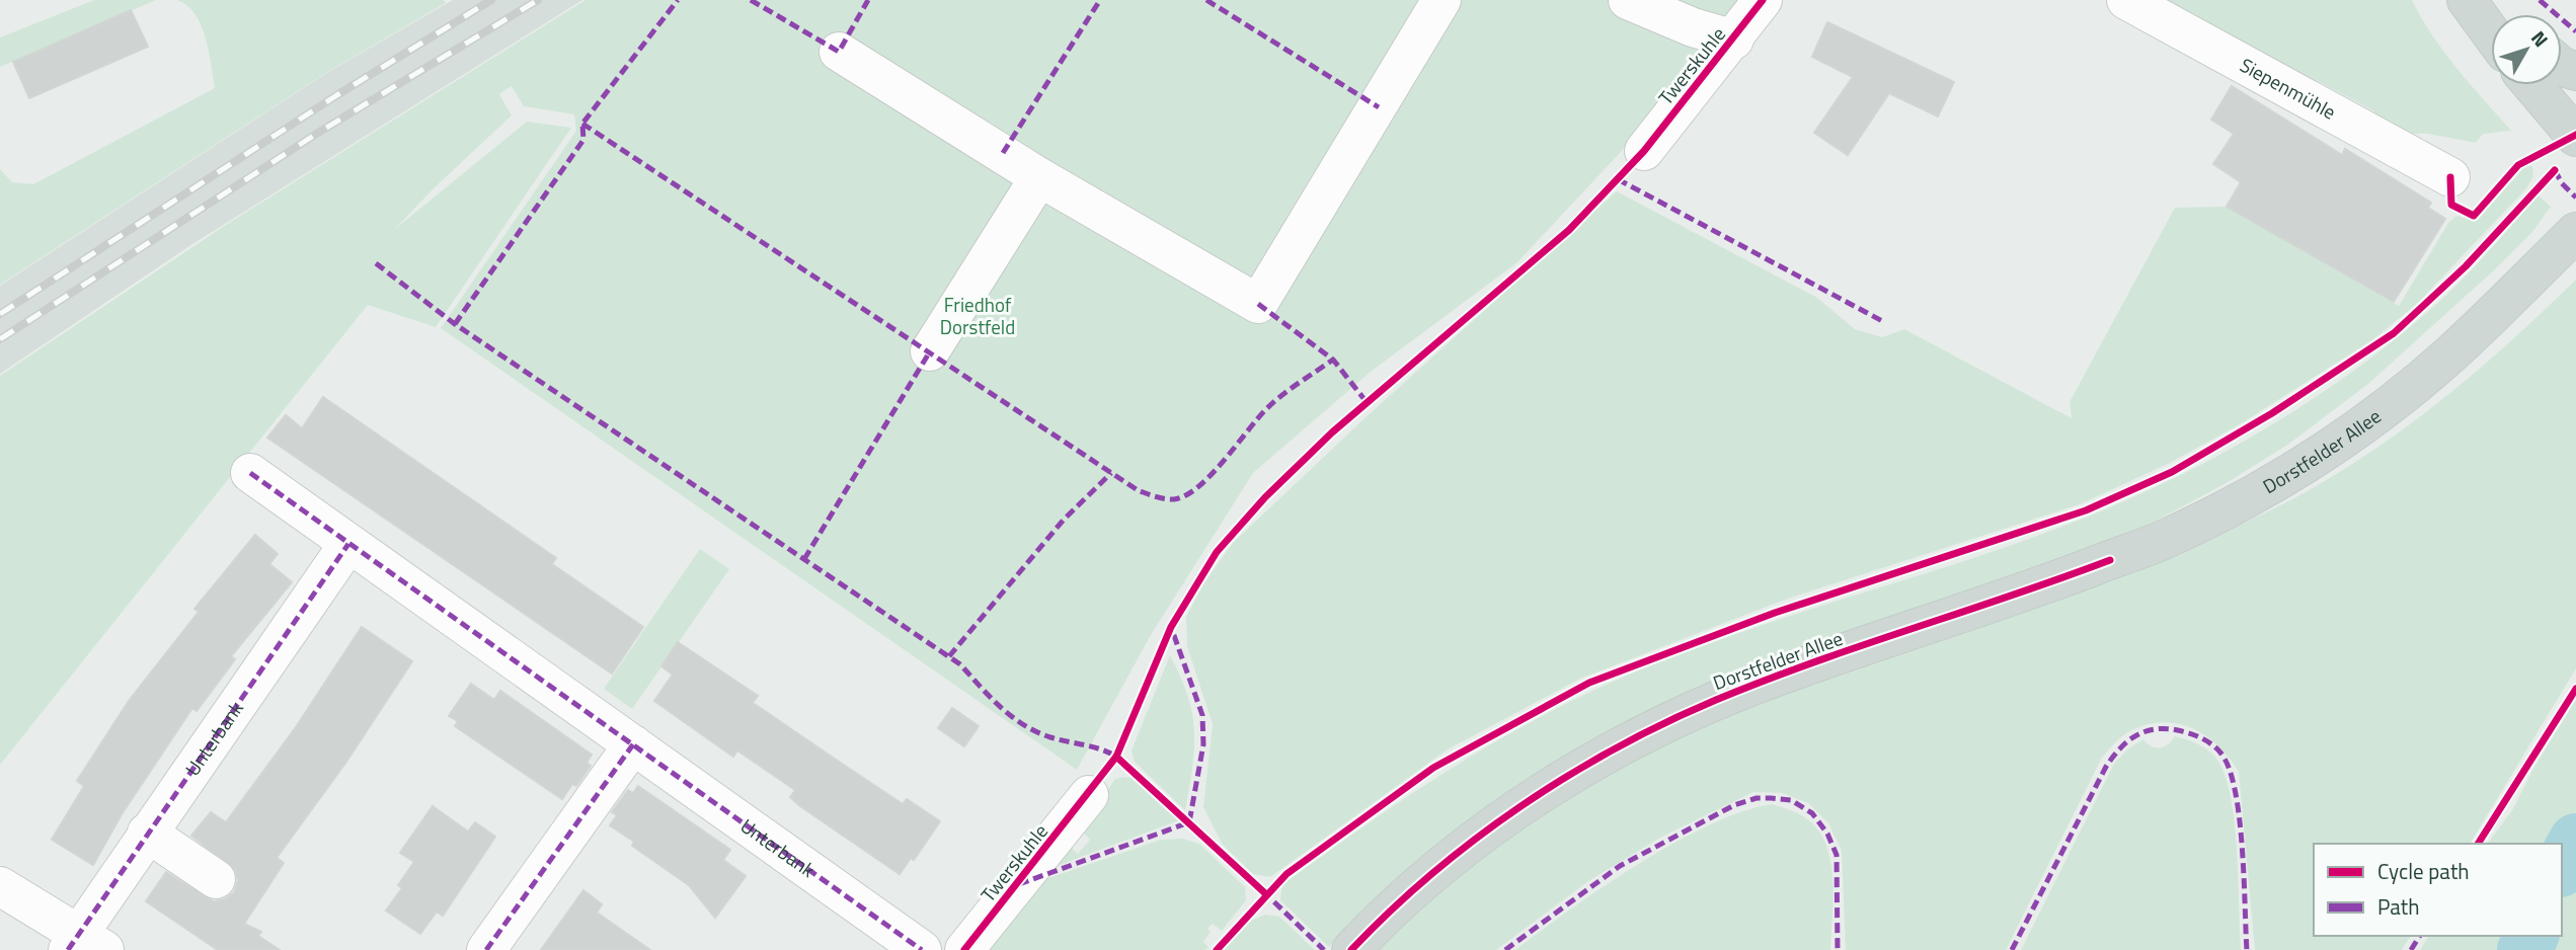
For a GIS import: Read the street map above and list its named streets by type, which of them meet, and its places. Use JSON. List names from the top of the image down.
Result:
{
  "streets": {
    "main road": ["Dorstfelder Allee"],
    "street": ["Twerskuhle", "Siepenmühle", "Unterbank"]
  },
  "parks": ["Friedhof Dorstfeld"],
  "legend": ["Cycle path", "Path"],
  "north": "top right"
}
